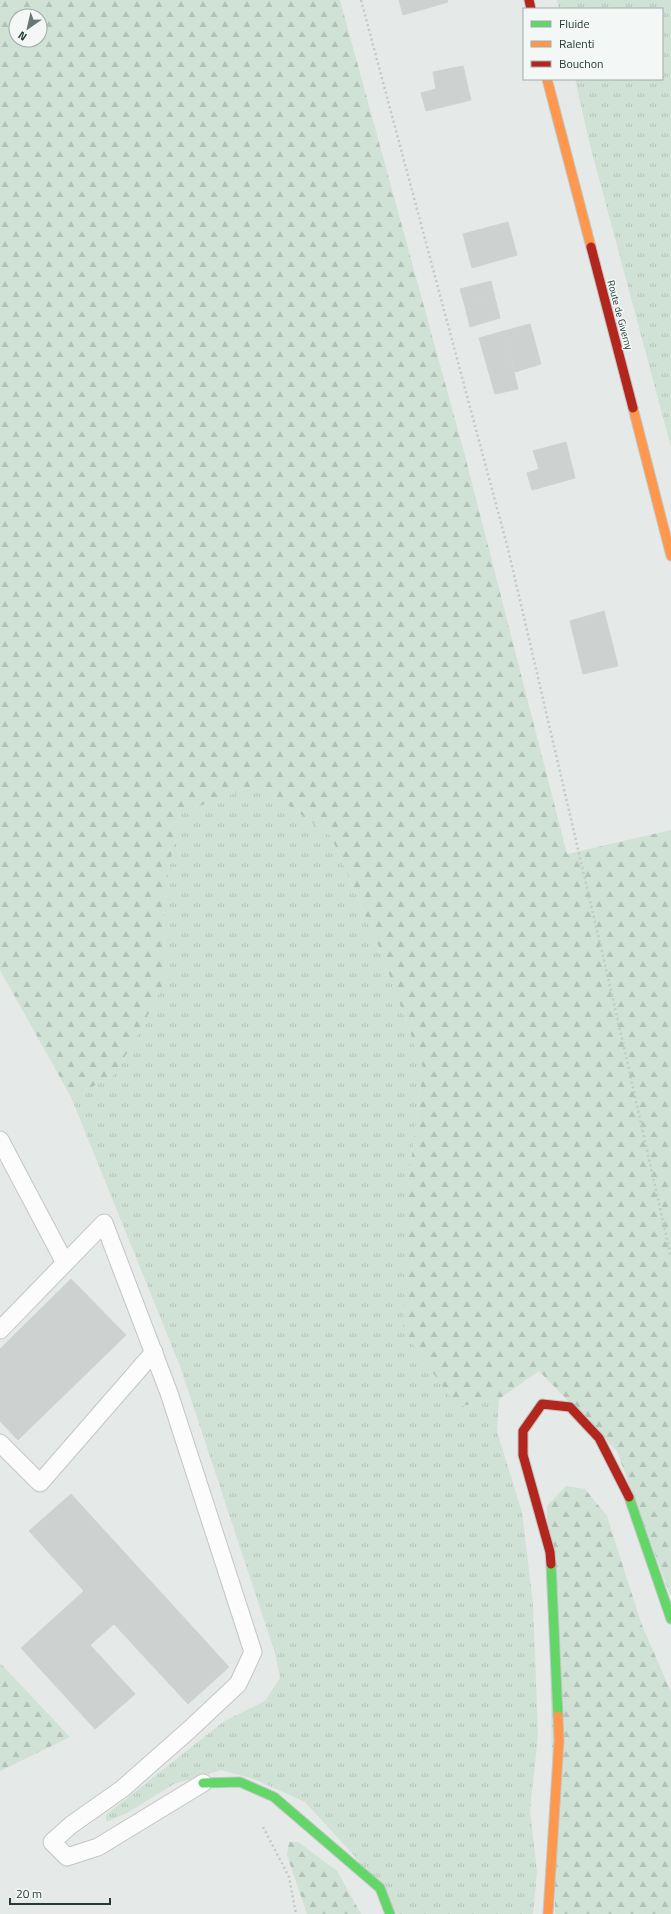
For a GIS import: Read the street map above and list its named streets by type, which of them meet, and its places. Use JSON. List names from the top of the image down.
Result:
{
  "streets": {
    "street": ["Route de Giverny"]
  },
  "legend": ["Fluide", "Ralenti", "Bouchon"],
  "scale_bar": "20 m",
  "north": "bottom left"
}
